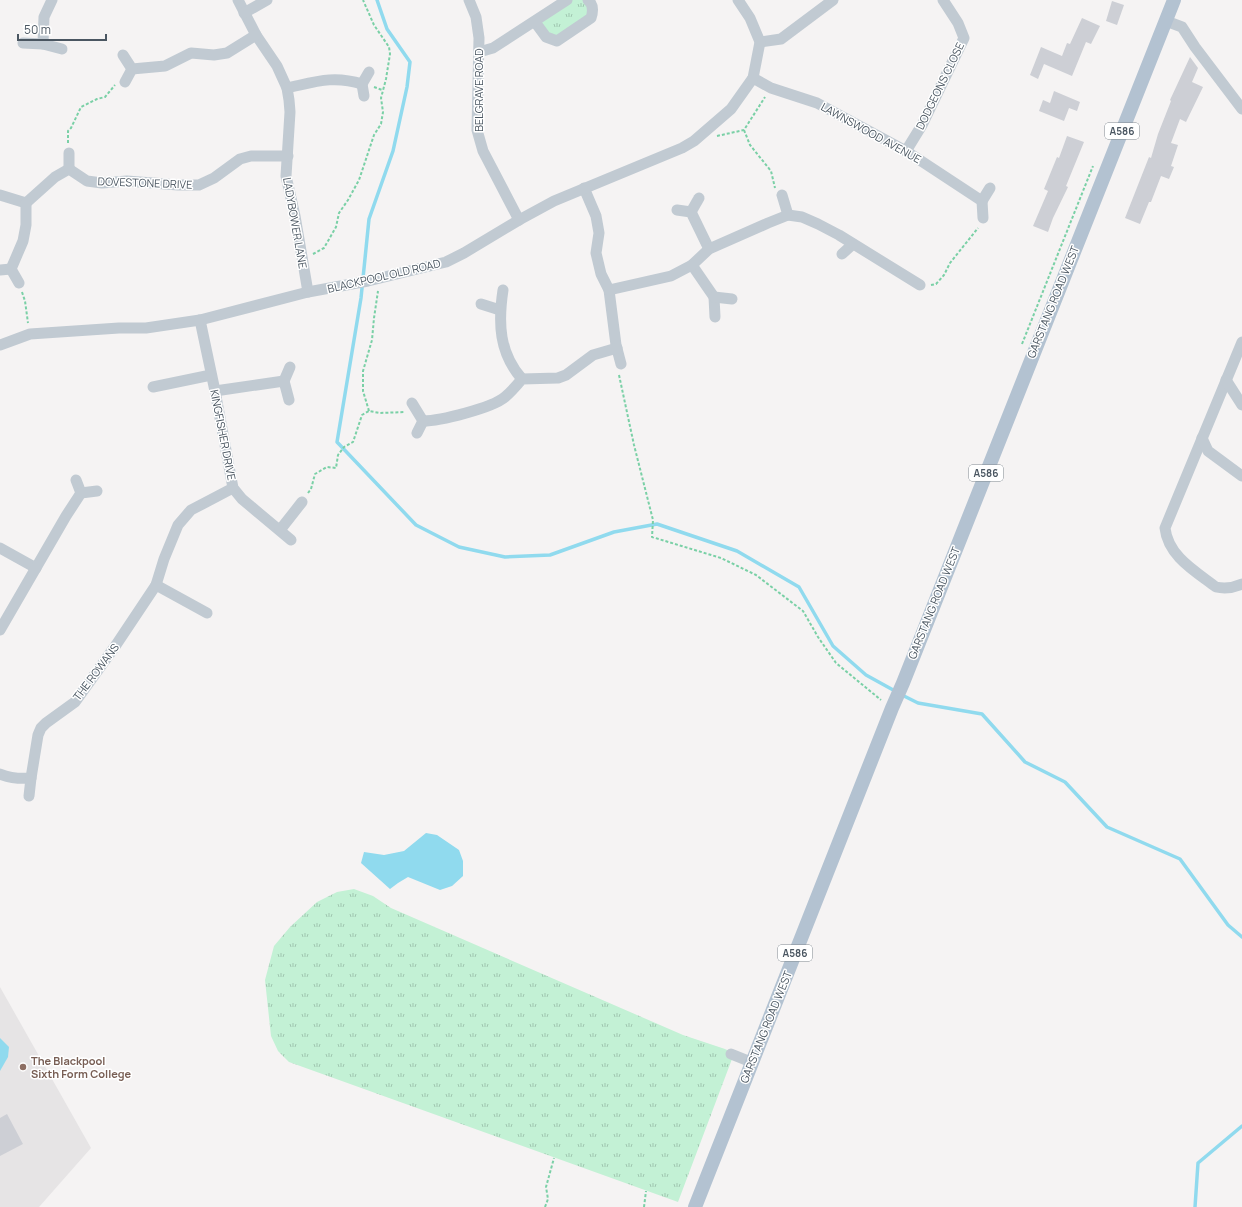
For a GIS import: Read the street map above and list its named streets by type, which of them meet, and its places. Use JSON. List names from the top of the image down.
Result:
{
  "streets": {
    "main road": ["A586", "GARSTANG ROAD WEST"],
    "street": [
      "DODGEONS CLOSE",
      "BELGRAVE ROAD",
      "LAWNSWOOD AVENUE",
      "DOVESTONE DRIVE",
      "LADYBOWER LANE",
      "BLACKPOOL OLD ROAD",
      "KINGFISHER DRIVE",
      "THE ROWANS"
    ]
  },
  "crossings": [
    ["DODGEONS CLOSE", "LAWNSWOOD AVENUE"],
    ["BELGRAVE ROAD", "BLACKPOOL OLD ROAD"],
    ["LAWNSWOOD AVENUE", "BLACKPOOL OLD ROAD"],
    ["DOVESTONE DRIVE", "LADYBOWER LANE"],
    ["LADYBOWER LANE", "BLACKPOOL OLD ROAD"],
    ["BLACKPOOL OLD ROAD", "KINGFISHER DRIVE"],
    ["KINGFISHER DRIVE", "THE ROWANS"]
  ],
  "places": ["The Blackpool Sixth Form College"],
  "scale_bar": "50 m"
}
